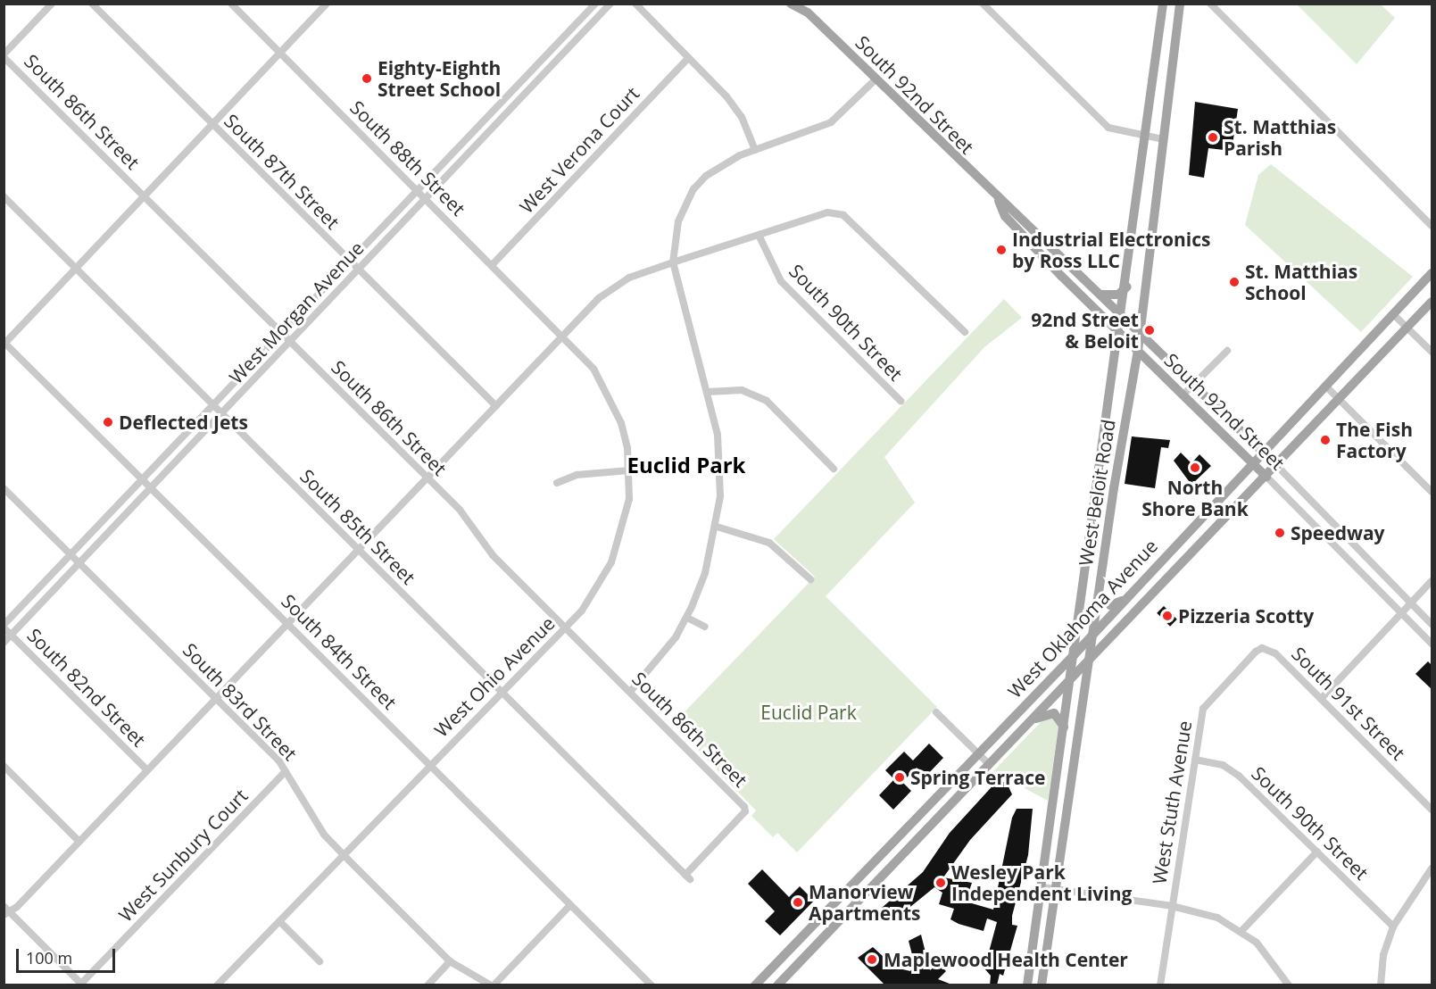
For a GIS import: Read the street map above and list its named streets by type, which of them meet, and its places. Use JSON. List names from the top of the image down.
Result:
{
  "streets": {
    "main road": ["South 92nd Street", "West Beloit Road", "West Oklahoma Avenue"],
    "street": [
      "South 86th Street",
      "West Verona Court",
      "South 88th Street",
      "South 87th Street",
      "West Morgan Avenue",
      "South 90th Street",
      "South 85th Street",
      "South 84th Street",
      "West Ohio Avenue",
      "South 82nd Street",
      "South 83rd Street",
      "South 91st Street",
      "West Stuth Avenue",
      "West Sunbury Court"
    ]
  },
  "crossings": [
    ["South 92nd Street", "West Beloit Road"],
    ["South 92nd Street", "West Oklahoma Avenue"],
    ["South 86th Street", "West Morgan Avenue"],
    ["South 86th Street", "South 85th Street"],
    ["South 86th Street", "West Ohio Avenue"],
    ["West Verona Court", "South 88th Street"],
    ["South 88th Street", "West Morgan Avenue"],
    ["South 88th Street", "West Ohio Avenue"],
    ["South 87th Street", "West Morgan Avenue"],
    ["West Morgan Avenue", "South 85th Street"],
    ["West Morgan Avenue", "South 84th Street"],
    ["West Morgan Avenue", "South 82nd Street"],
    ["West Morgan Avenue", "South 83rd Street"],
    ["South 90th Street", "West Stuth Avenue"],
    ["West Beloit Road", "West Oklahoma Avenue"],
    ["South 85th Street", "West Ohio Avenue"],
    ["South 84th Street", "West Ohio Avenue"],
    ["West Ohio Avenue", "South 83rd Street"],
    ["South 83rd Street", "West Sunbury Court"],
    ["South 91st Street", "West Stuth Avenue"]
  ],
  "districts": ["Euclid Park"],
  "parks": ["Euclid Park"],
  "places": [
    "Eighty-Eighth Street School",
    "St. Matthias Parish",
    "Industrial Electronics by Ross LLC",
    "St. Matthias School",
    "92nd Street & Beloit",
    "Deflected Jets",
    "The Fish Factory",
    "North Shore Bank",
    "Speedway",
    "Pizzeria Scotty",
    "Spring Terrace",
    "Wesley Park Independent Living",
    "Manorview Apartments",
    "Maplewood Health Center"
  ],
  "scale_bar": "100 m"
}
